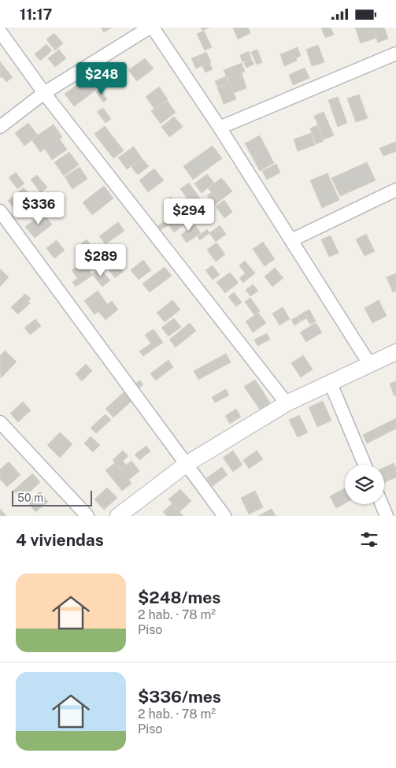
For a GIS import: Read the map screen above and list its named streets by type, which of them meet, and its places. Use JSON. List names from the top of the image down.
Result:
{
  "scale_bar": "50 m",
  "page": {
    "status": "11:17",
    "price": [
      "$248",
      "$336",
      "$294",
      "$289"
    ],
    "scale": "50 m",
    "heading": "4 viviendas",
    "list": [
      {
        "name": "$248/mes",
        "note": "2 hab. · 78 m² · Piso"
      },
      {
        "name": "$336/mes",
        "note": "2 hab. · 78 m² · Piso"
      }
    ]
  }
}
